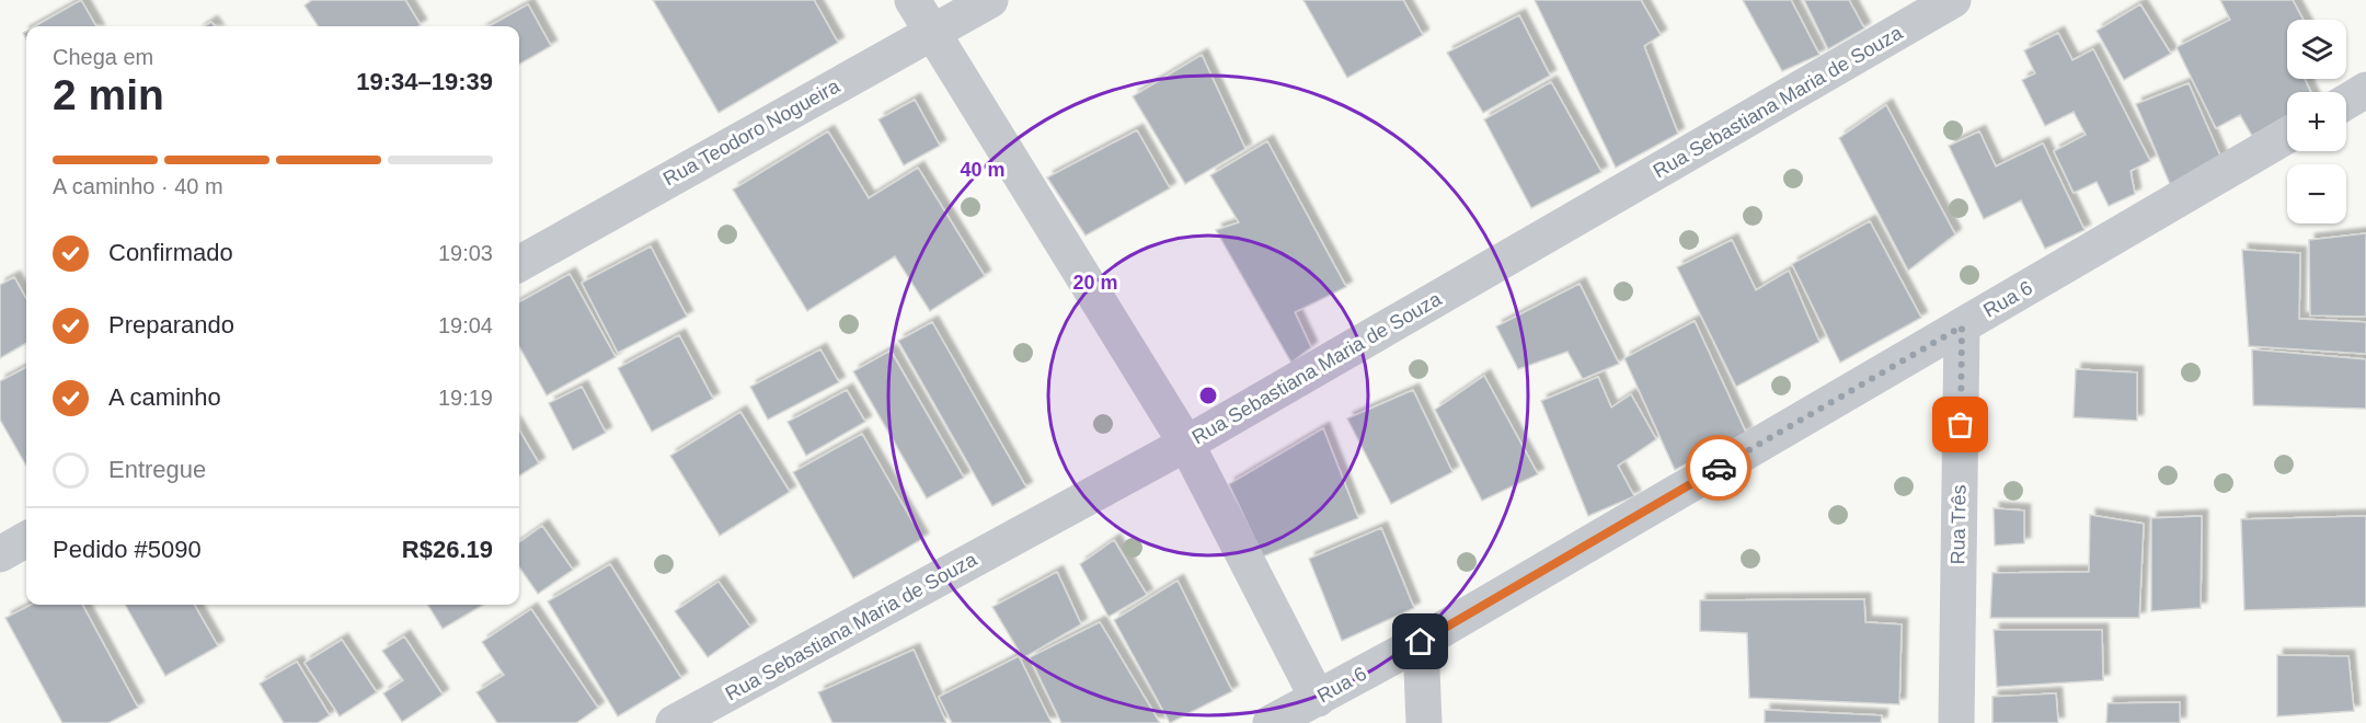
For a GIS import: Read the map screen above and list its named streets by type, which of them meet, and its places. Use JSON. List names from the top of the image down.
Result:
{
  "streets": {
    "street": [
      "Rua Sebastiana Maria de Souza",
      "Rua Teodoro Nogueira",
      "Rua 6",
      "Rua Três"
    ]
  },
  "crossings": [
    ["Rua 6", "Rua Três"]
  ],
  "page": {
    "map_buttons": ["+", "−"],
    "heading": ["2 min", "Chega em", "19:34–19:39"],
    "panel": ["Pedido #5090", "R$26.19"],
    "bar": "A caminho · 40 m",
    "list": [
      ["Confirmado", "19:03"],
      ["Preparando", "19:04"],
      ["A caminho", "19:19"],
      "Entregue"
    ]
  },
  "rings": ["40 m", "20 m"]
}
